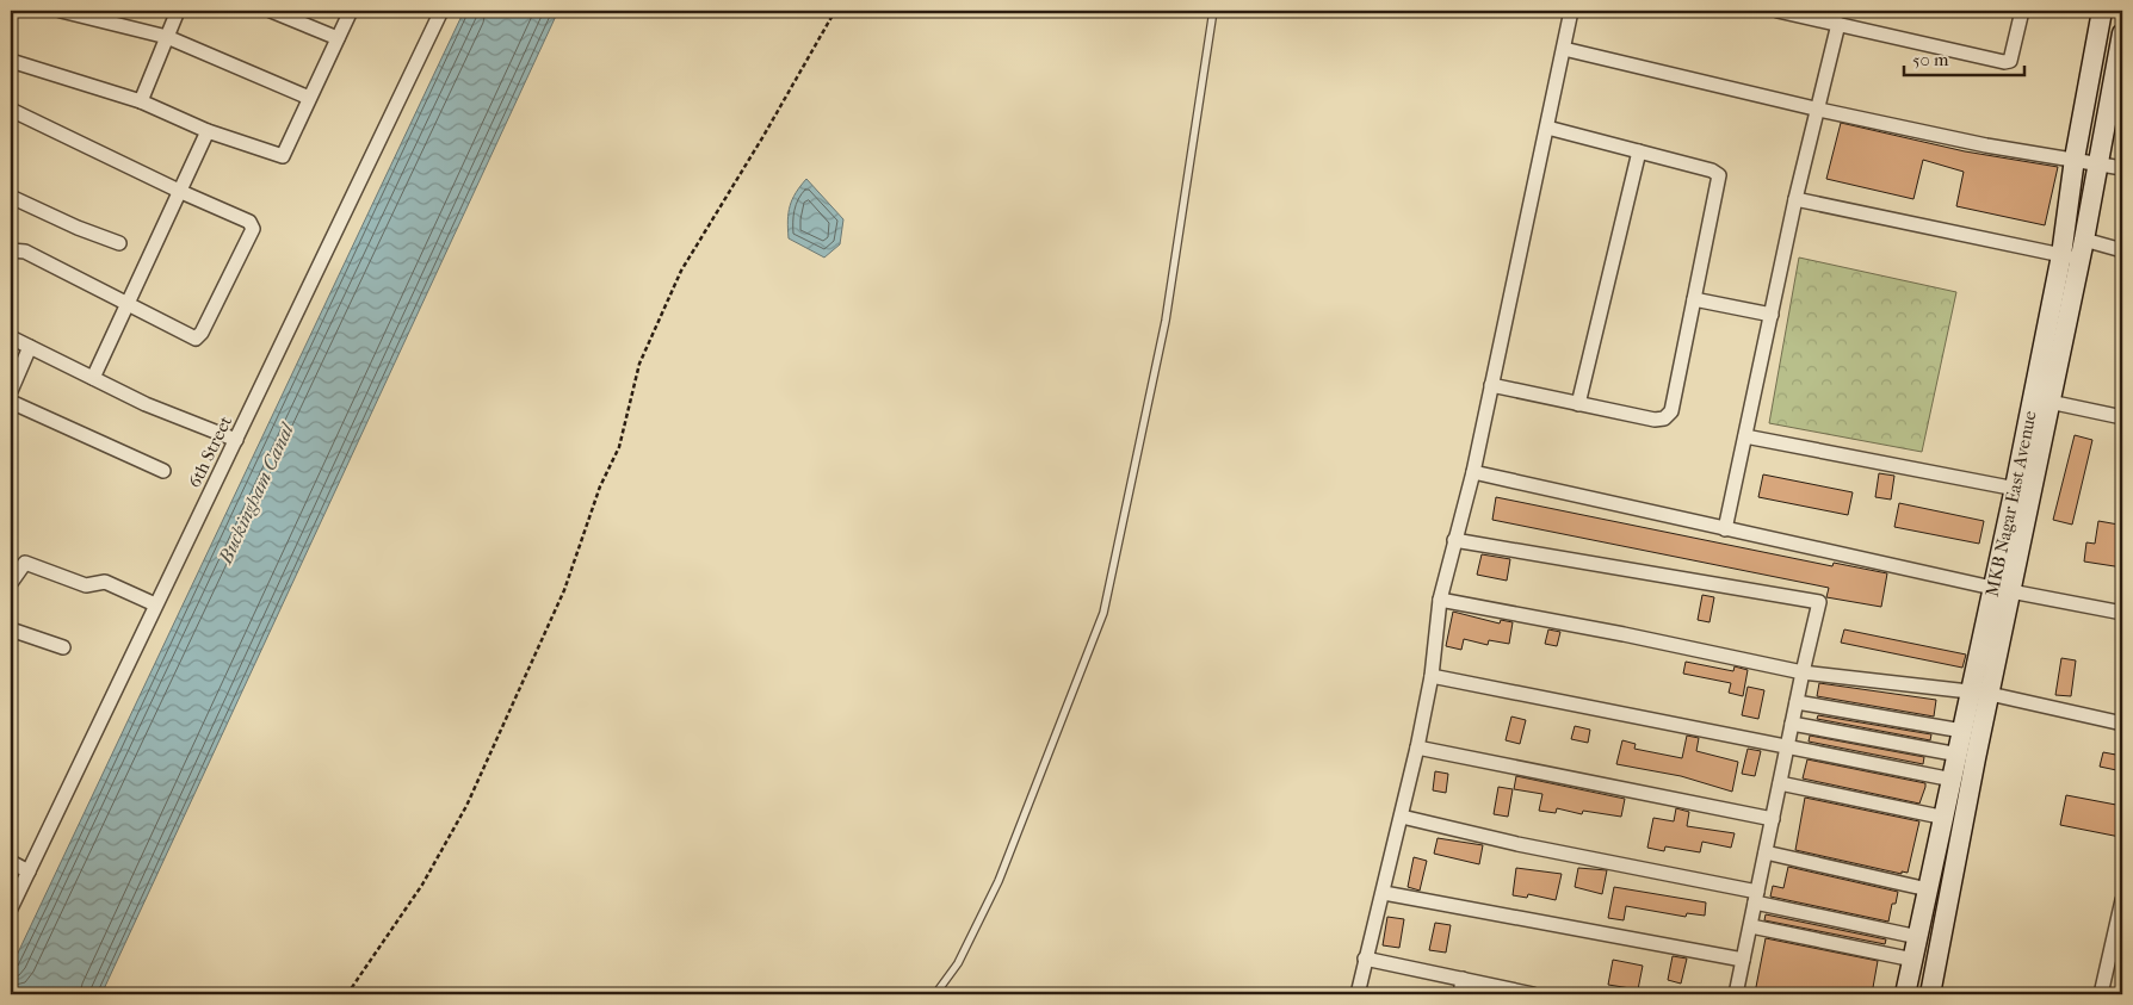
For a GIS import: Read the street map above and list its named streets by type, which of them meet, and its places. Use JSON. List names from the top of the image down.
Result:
{
  "streets": {
    "main road": ["MKB Nagar East Avenue"],
    "street": ["6th Street"]
  },
  "water": ["Buckingham Canal"],
  "scale_bar": "50 m"
}
